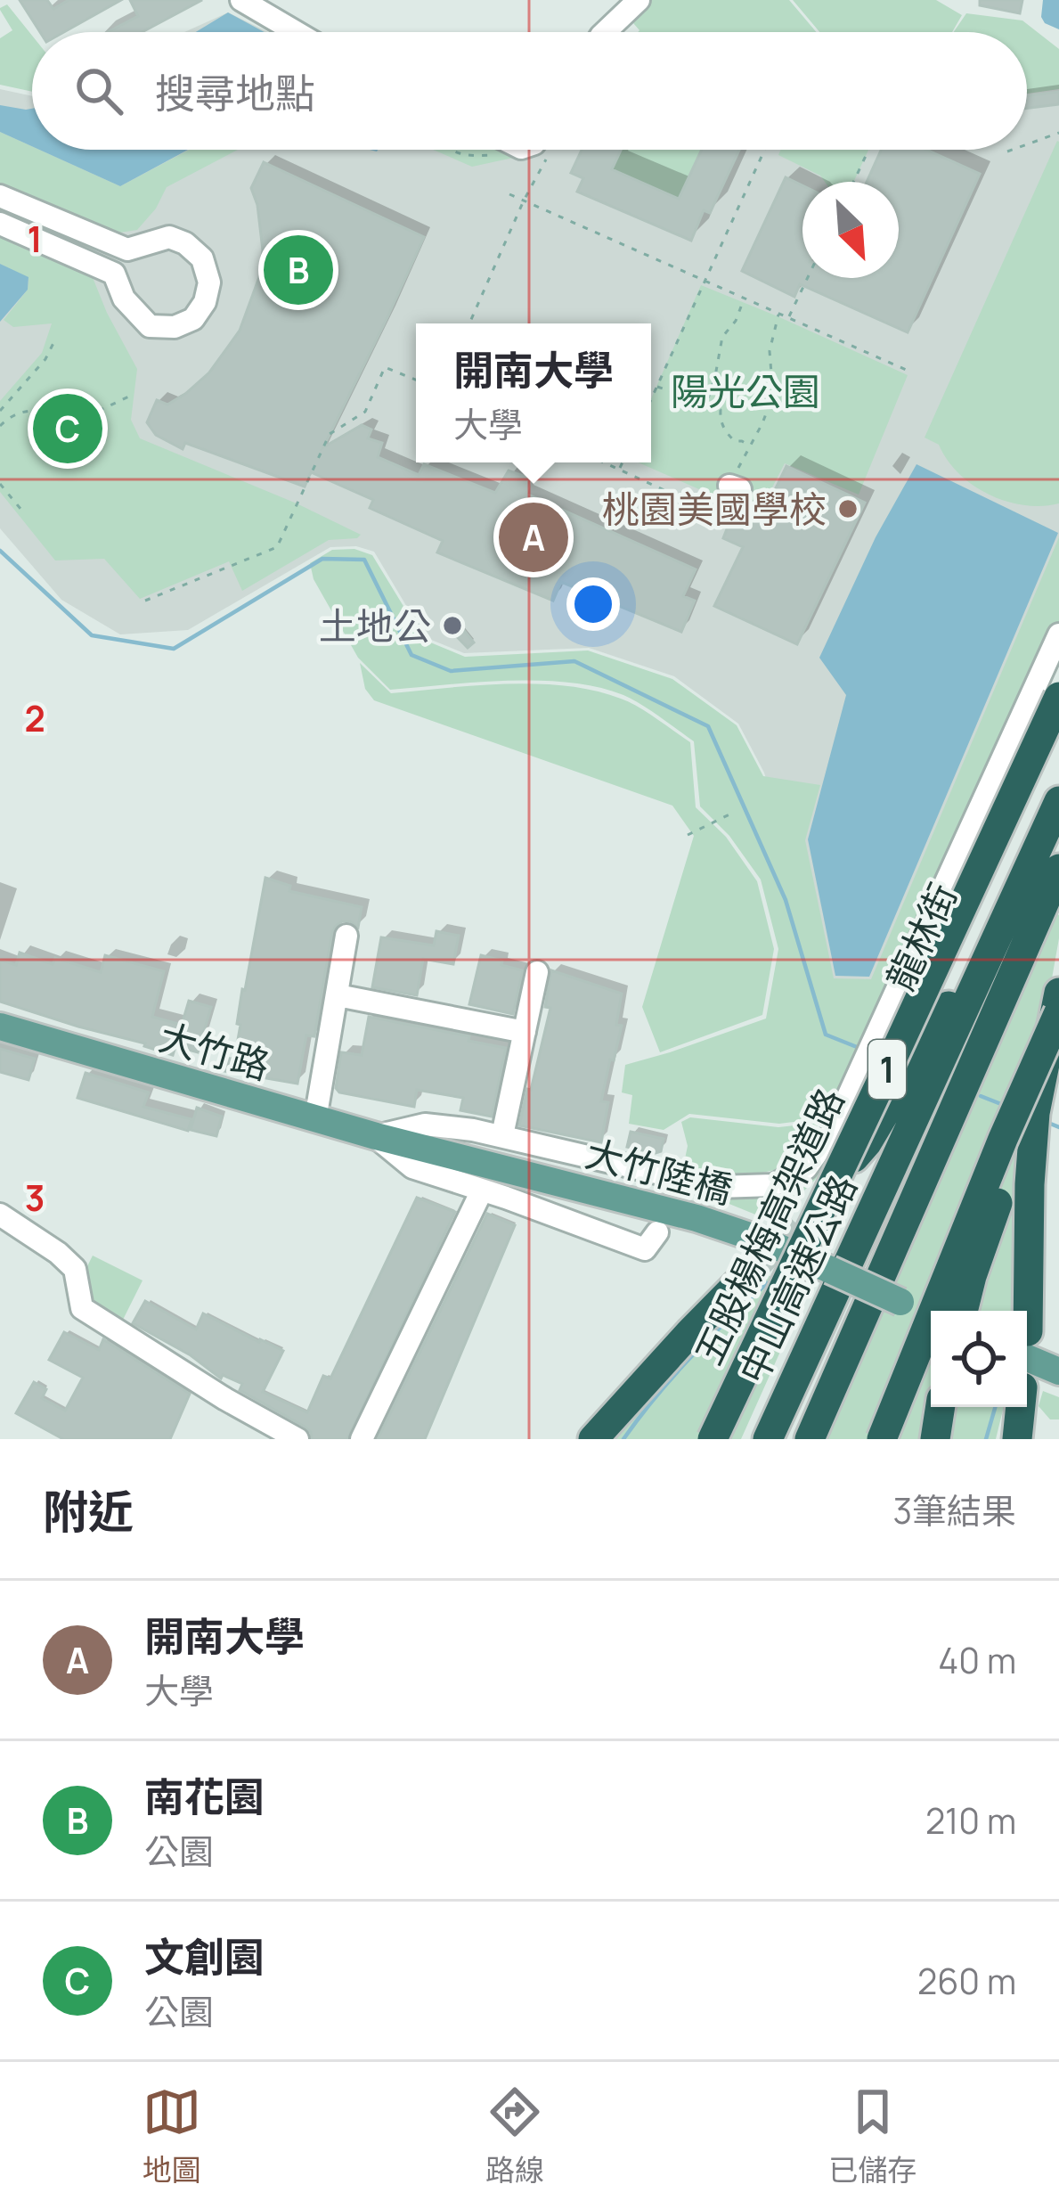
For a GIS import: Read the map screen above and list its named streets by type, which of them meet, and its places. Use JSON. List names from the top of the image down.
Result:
{
  "streets": {
    "highway": ["1", "五股楊梅高架道路", "中山高速公路"],
    "main road": ["大竹路", "大竹陸橋"],
    "street": ["龍林街"]
  },
  "crossings": [
    ["龍林街", "大竹路"],
    ["大竹路", "大竹陸橋"]
  ],
  "parks": ["陽光公園"],
  "places": ["桃園美國學校", "土地公"],
  "north": "bottom right",
  "page": {
    "search": "搜尋地點",
    "pins": ["B", "C", "A"],
    "popup": ["開南大學", "大學"],
    "heading": ["附近", "3筆結果"],
    "list": [
      {
        "mark": "A",
        "name": "開南大學",
        "note": "大學",
        "value": "40 m"
      },
      {
        "mark": "B",
        "name": "南花園",
        "note": "公園",
        "value": "210 m"
      },
      {
        "mark": "C",
        "name": "文創園",
        "note": "公園",
        "value": "260 m"
      }
    ],
    "nav": ["地圖", "路線", "已儲存"]
  },
  "grid": {
    "rows": ["1", "2", "3"]
  }
}
